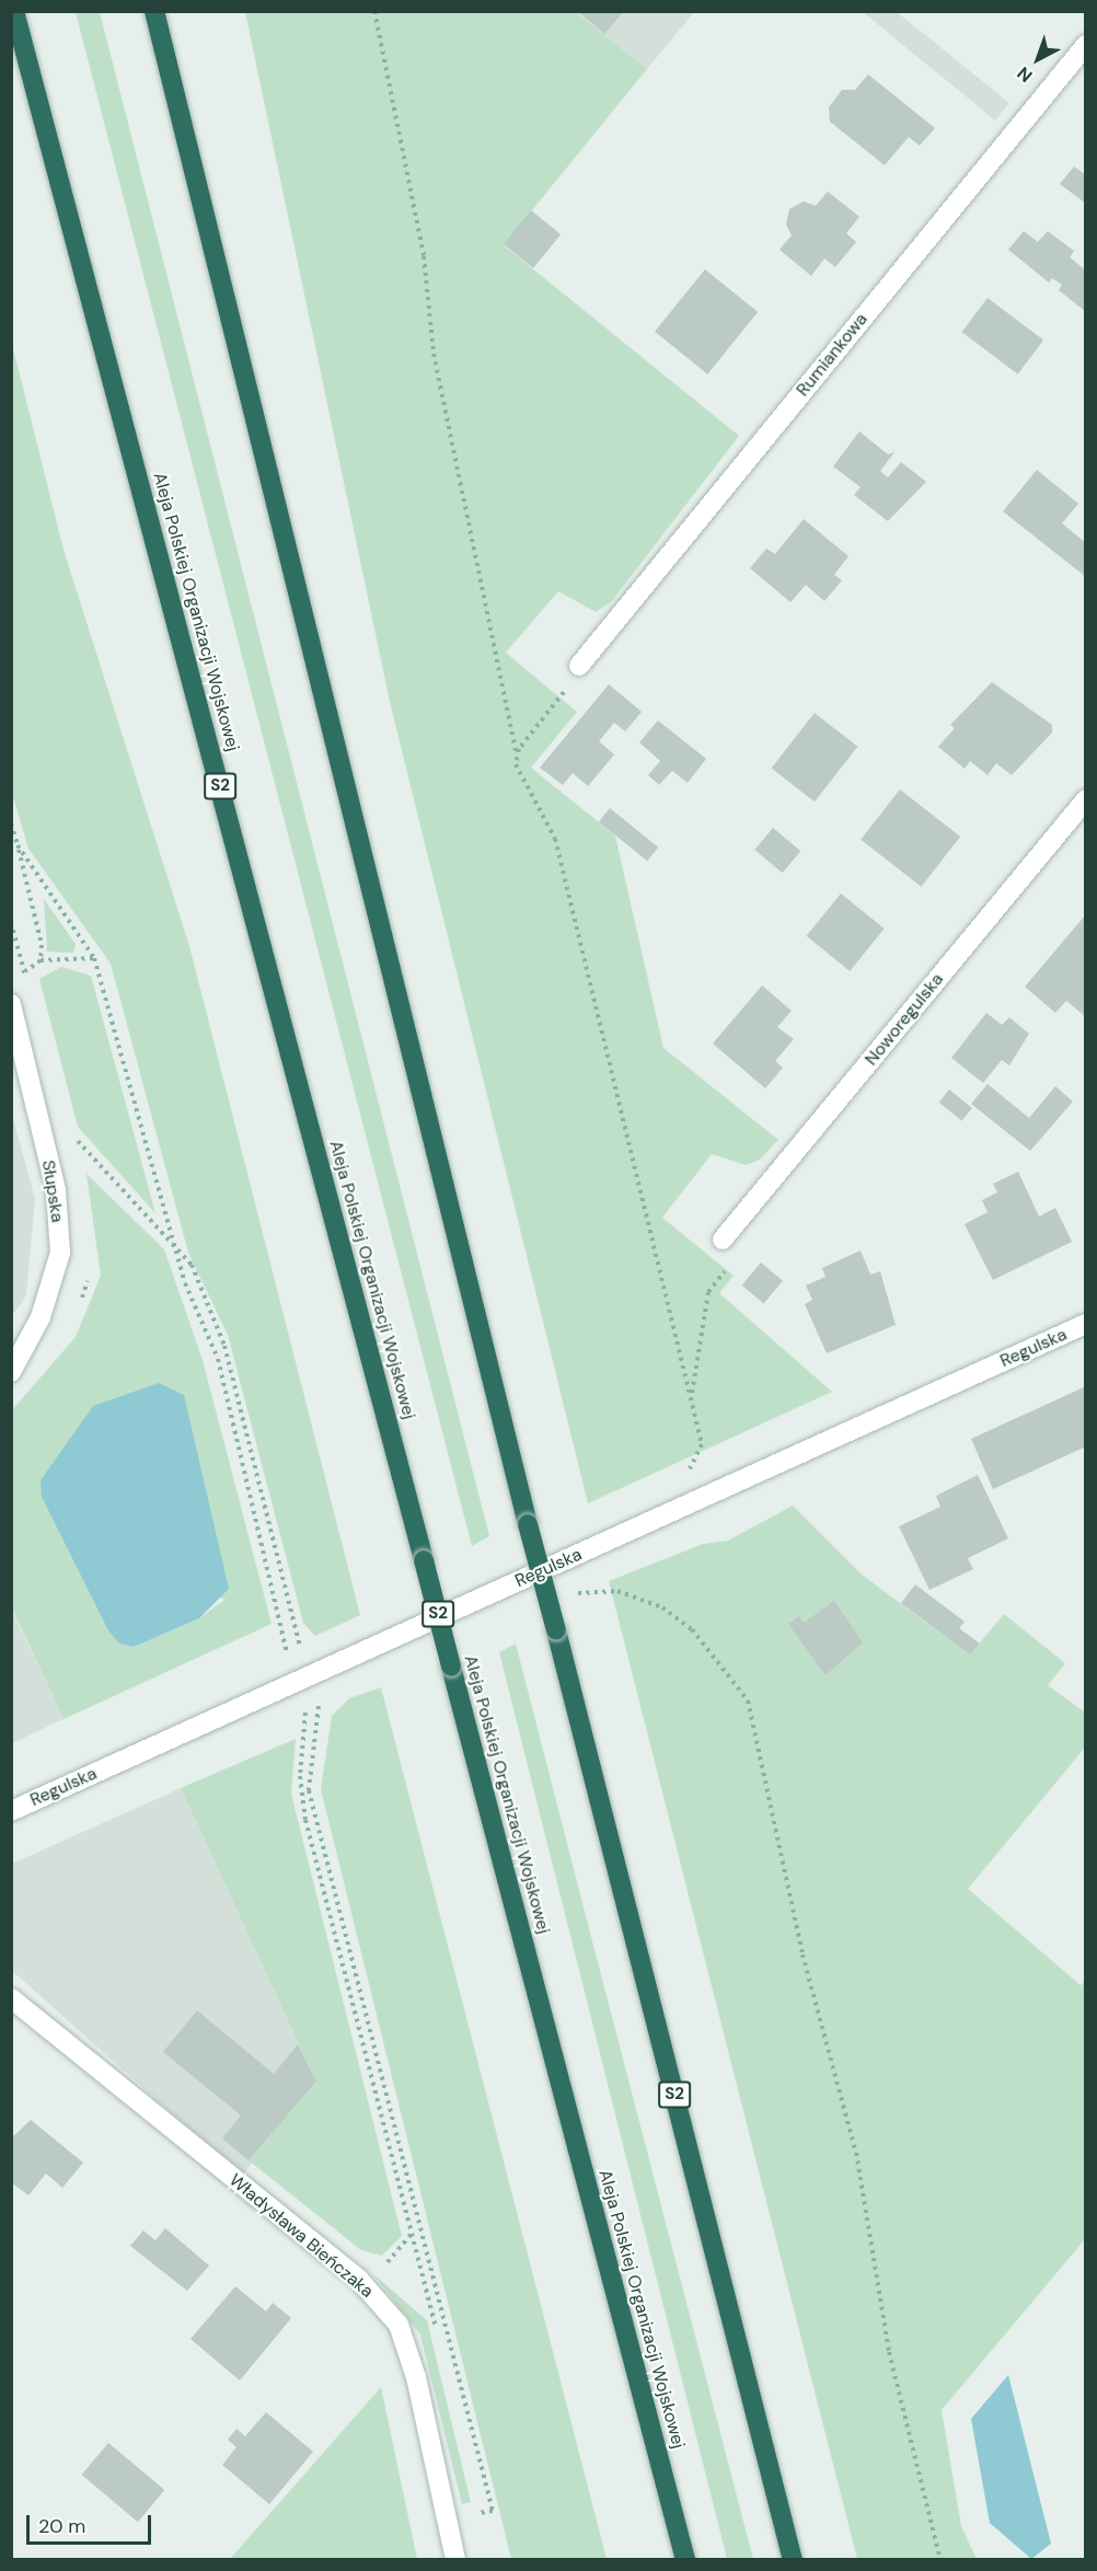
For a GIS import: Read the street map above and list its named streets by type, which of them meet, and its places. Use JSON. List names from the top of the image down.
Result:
{
  "streets": {
    "highway": ["Aleja Polskiej Organizacji Wojskowej", "S2"],
    "street": [
      "Rumiankowa",
      "Noworegulska",
      "Słupska",
      "Regulska",
      "Władysława Bieńczaka"
    ]
  },
  "scale_bar": "20 m",
  "north": "bottom left"
}
